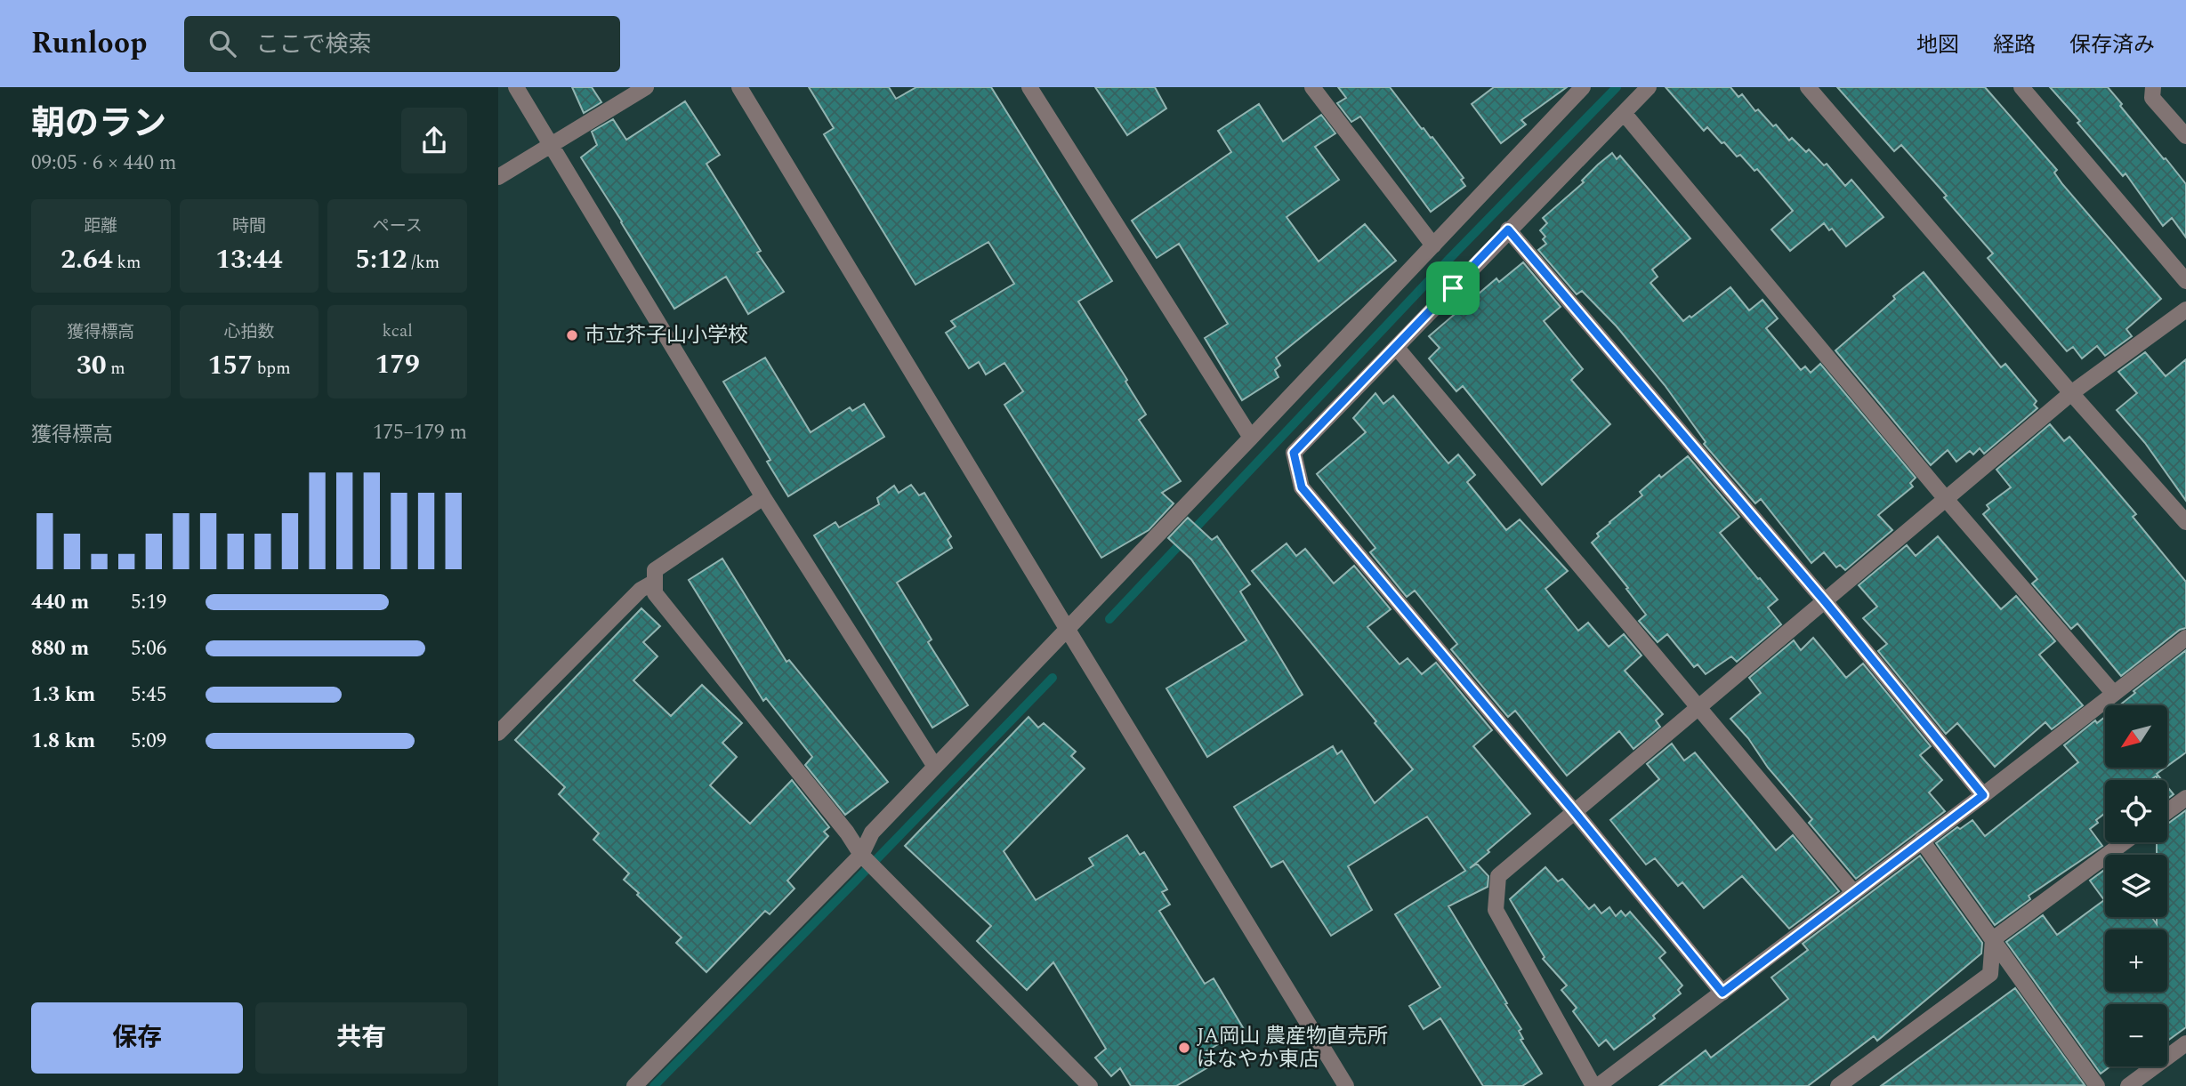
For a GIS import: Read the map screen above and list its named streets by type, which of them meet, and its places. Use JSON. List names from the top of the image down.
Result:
{
  "places": ["市立芥子山小学校", "JA岡山 農産物直売所 はなやか東店"],
  "north": "bottom left",
  "page": {
    "header": "Runloop",
    "search": "ここで検索",
    "nav": ["地図", "経路", "保存済み"],
    "heading": ["朝のラン", "09:05 · 6 × 440 m"],
    "stats": [
      ["距離", "2.64 km"],
      ["時間", "13:44"],
      ["ペース", "5:12 /km"],
      ["獲得標高", "30 m"],
      ["心拍数", "157 bpm"],
      ["kcal", "179"]
    ],
    "chart": ["獲得標高", "175–179 m"],
    "list": [
      {
        "name": "440 m",
        "note": "5:19"
      },
      {
        "name": "880 m",
        "note": "5:06"
      },
      {
        "name": "1.3 km",
        "note": "5:45"
      },
      {
        "name": "1.8 km",
        "note": "5:09"
      }
    ],
    "map_buttons": ["+", "−"],
    "buttons": ["保存", "共有"]
  }
}
